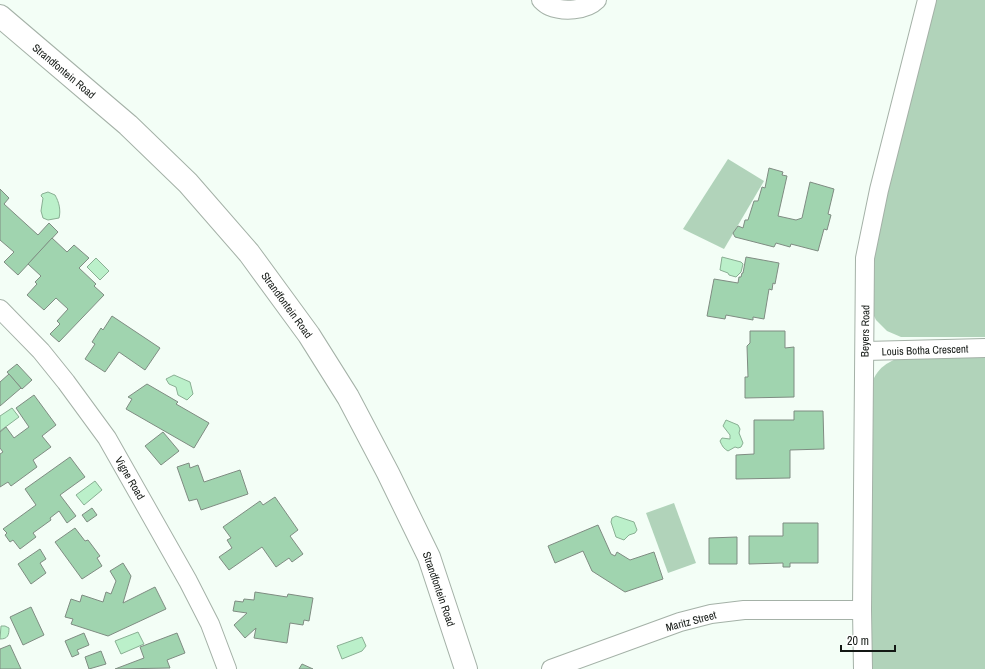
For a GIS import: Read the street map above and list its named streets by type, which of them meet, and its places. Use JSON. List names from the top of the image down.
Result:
{
  "streets": {
    "main road": ["Strandfontein Road"],
    "street": [
      "Beyers Road",
      "Louis Botha Crescent",
      "Vigne Road",
      "Maritz Street"
    ]
  },
  "crossings": [
    ["Beyers Road", "Louis Botha Crescent"],
    ["Beyers Road", "Maritz Street"]
  ],
  "scale_bar": "20 m"
}
